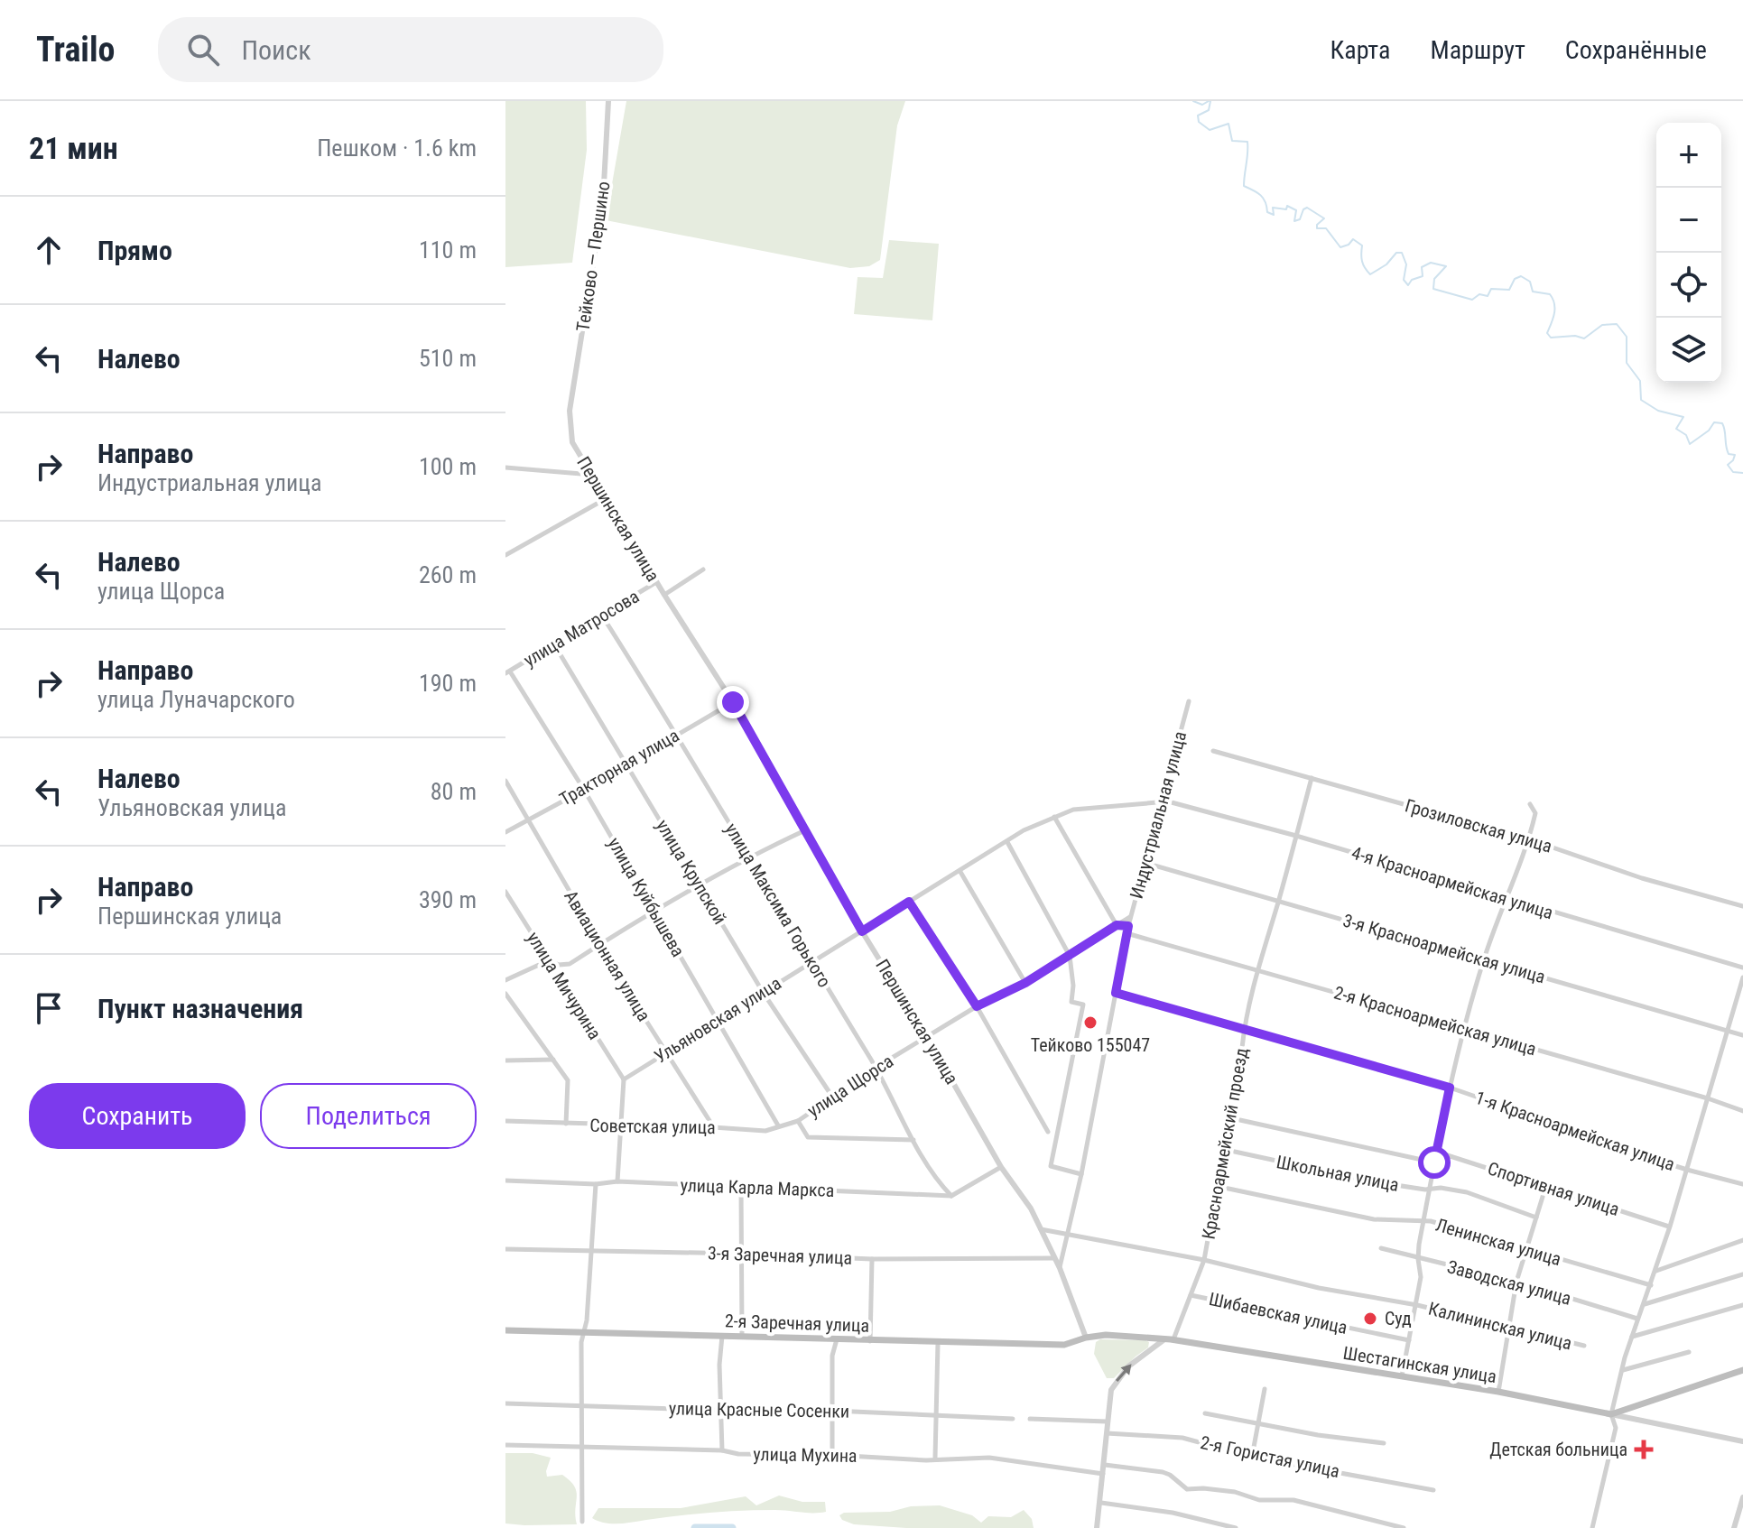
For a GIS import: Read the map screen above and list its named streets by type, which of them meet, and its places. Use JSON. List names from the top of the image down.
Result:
{
  "streets": {
    "main road": ["2-я Заречная улица", "Шестагинская улица"],
    "street": [
      "Тейково — Першино",
      "Першинская улица",
      "улица Матросова",
      "Тракторная улица",
      "Индустриальная улица",
      "Грозиловская улица",
      "улица Крупской",
      "4-я Красноармейская улица",
      "улица Куйбышева",
      "улица Максима Горького",
      "3-я Красноармейская улица",
      "Авиационная улица",
      "улица Мичурина",
      "Ульяновская улица",
      "2-я Красноармейская улица",
      "улица Щорса",
      "Советская улица",
      "1-я Красноармейская улица",
      "Красноармейский проезд",
      "Школьная улица",
      "улица Карла Маркса",
      "Спортивная улица",
      "Ленинская улица",
      "3-я Заречная улица",
      "Заводская улица",
      "Шибаевская улица",
      "Калининская улица",
      "улица Красные Сосенки",
      "улица Мухина",
      "2-я Гористая улица"
    ]
  },
  "crossings": [
    ["Тейково — Першино", "Першинская улица"],
    ["Першинская улица", "улица Матросова"],
    ["Першинская улица", "Тракторная улица"],
    ["Першинская улица", "Индустриальная улица"],
    ["Першинская улица", "Ульяновская улица"],
    ["Першинская улица", "улица Щорса"],
    ["Першинская улица", "3-я Заречная улица"],
    ["Першинская улица", "2-я Заречная улица"],
    ["Першинская улица", "Шестагинская улица"],
    ["улица Матросова", "улица Крупской"],
    ["улица Матросова", "улица Куйбышева"],
    ["улица Матросова", "улица Максима Горького"],
    ["Тракторная улица", "улица Крупской"],
    ["Тракторная улица", "улица Куйбышева"],
    ["Тракторная улица", "улица Максима Горького"],
    ["Тракторная улица", "Авиационная улица"],
    ["Индустриальная улица", "4-я Красноармейская улица"],
    ["Индустриальная улица", "3-я Красноармейская улица"],
    ["Индустриальная улица", "Ульяновская улица"],
    ["Индустриальная улица", "2-я Красноармейская улица"],
    ["Индустриальная улица", "улица Щорса"],
    ["Индустриальная улица", "1-я Красноармейская улица"],
    ["Грозиловская улица", "Красноармейский проезд"],
    ["улица Крупской", "Ульяновская улица"],
    ["улица Крупской", "улица Щорса"],
    ["4-я Красноармейская улица", "Ульяновская улица"],
    ["4-я Красноармейская улица", "Красноармейский проезд"],
    ["улица Куйбышева", "Ульяновская улица"],
    ["улица Куйбышева", "Советская улица"],
    ["улица Максима Горького", "Ульяновская улица"],
    ["улица Максима Горького", "улица Щорса"],
    ["улица Максима Горького", "улица Карла Маркса"],
    ["3-я Красноармейская улица", "Красноармейский проезд"],
    ["Авиационная улица", "Ульяновская улица"],
    ["Авиационная улица", "Советская улица"],
    ["улица Мичурина", "Ульяновская улица"],
    ["2-я Красноармейская улица", "Красноармейский проезд"],
    ["улица Щорса", "Советская улица"],
    ["1-я Красноармейская улица", "Красноармейский проезд"],
    ["Красноармейский проезд", "Школьная улица"],
    ["Красноармейский проезд", "Ленинская улица"],
    ["Красноармейский проезд", "Шибаевская улица"],
    ["Красноармейский проезд", "Калининская улица"],
    ["Красноармейский проезд", "Шестагинская улица"],
    ["2-я Заречная улица", "Шестагинская улица"]
  ],
  "places": {
    "other": ["Тейково 155047", "Суд"],
    "health": ["Детская больница"]
  },
  "page": {
    "header": "Trailo",
    "search": "Поиск",
    "nav": ["Карта", "Маршрут", "Сохранённые"],
    "heading": ["21 мин", "Пешком · 1.6 km"],
    "map_buttons": ["+", "−"],
    "list": [
      ["Прямо", "110 m"],
      ["Налево", "510 m"],
      ["Направо", "Индустриальная улица", "100 m"],
      ["Налево", "улица Щорса", "260 m"],
      ["Направо", "улица Луначарского", "190 m"],
      ["Налево", "Ульяновская улица", "80 m"],
      ["Направо", "Першинская улица", "390 m"],
      "Пункт назначения"
    ],
    "buttons": ["Сохранить", "Поделиться"]
  }
}
